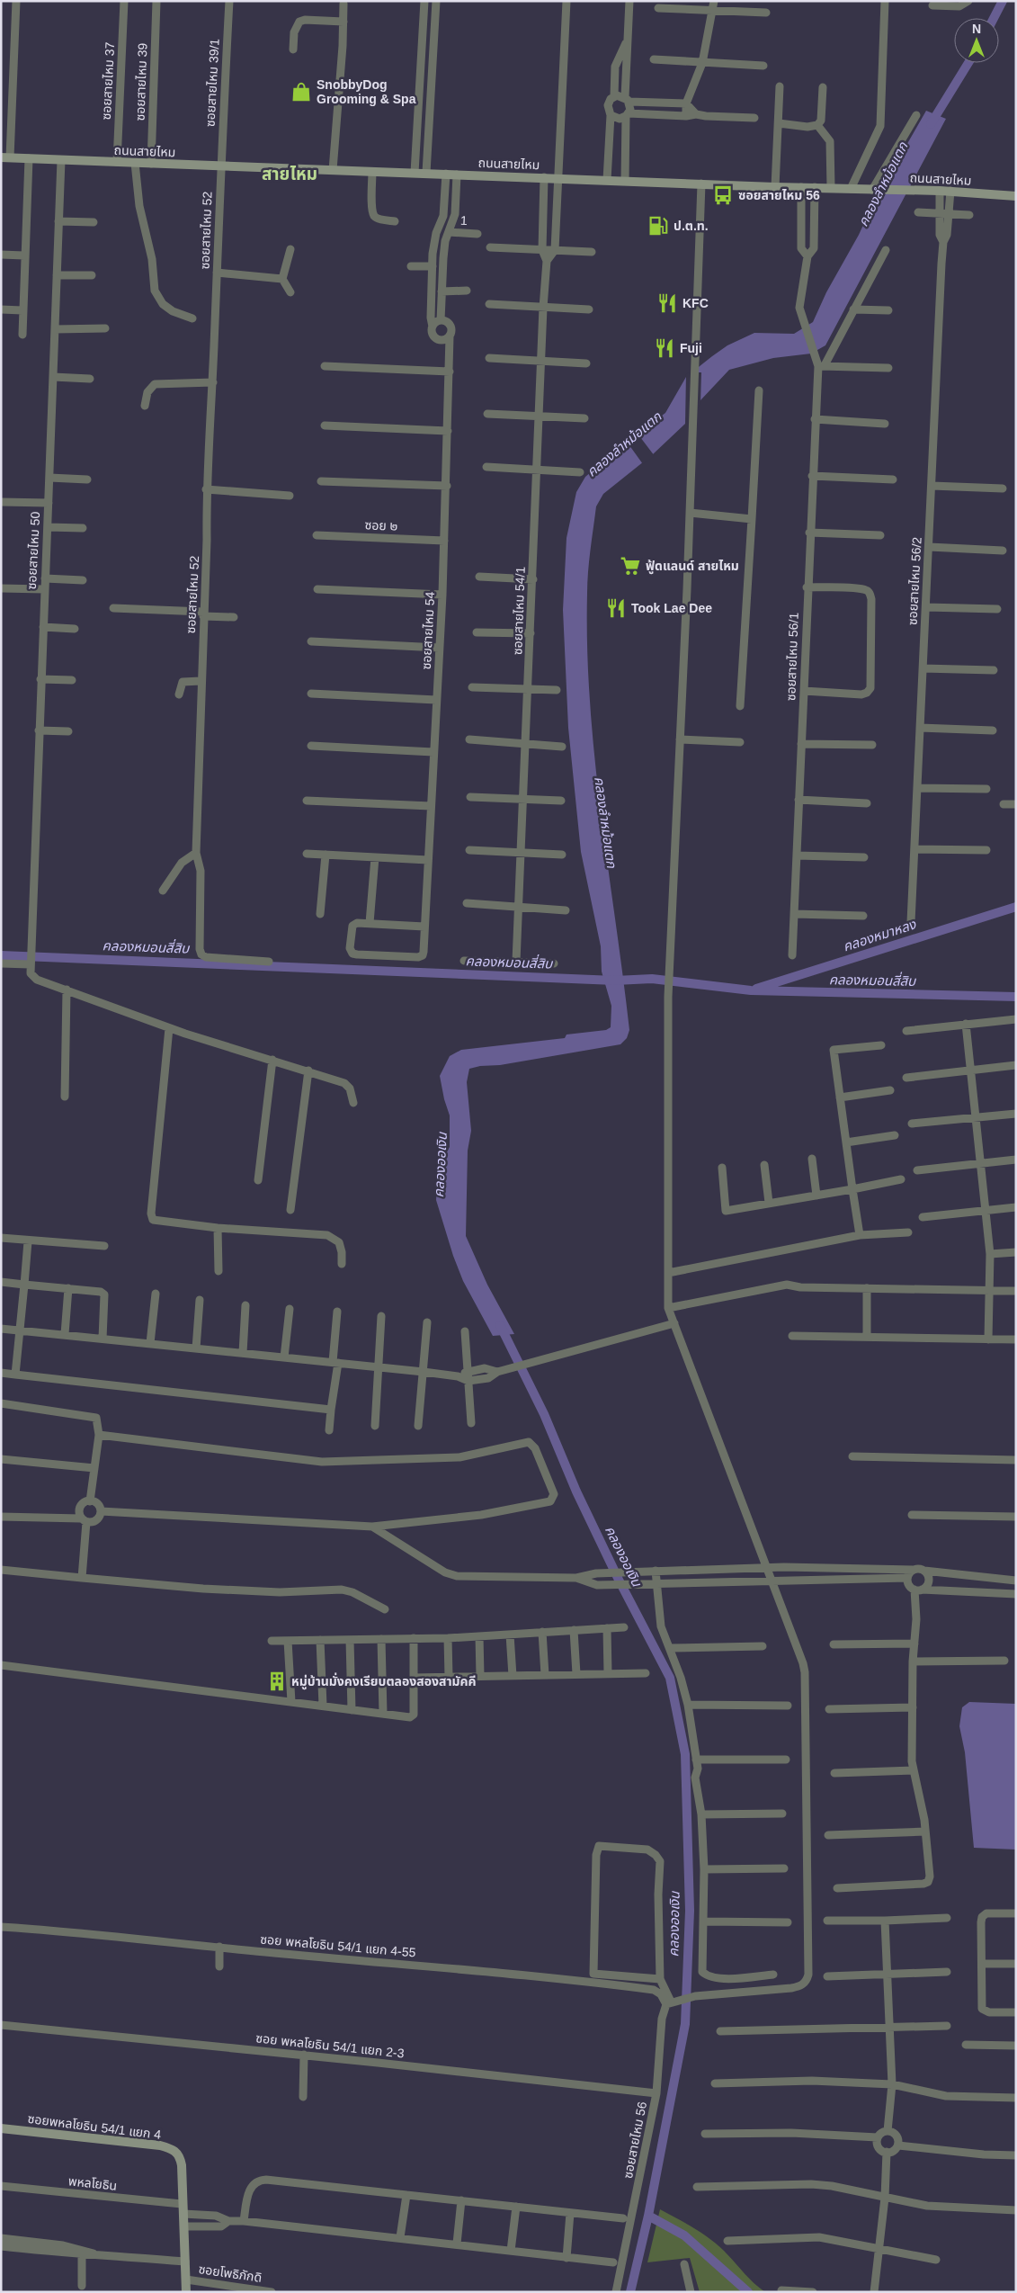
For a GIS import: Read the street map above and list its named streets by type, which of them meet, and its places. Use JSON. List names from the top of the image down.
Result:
{
  "streets": {
    "main road": ["ถนนสายไหม", "ซอยพหลโยธิน 54/1 แยก 4"],
    "street": [
      "ซอยสายไหม 37",
      "ซอยสายไหม 39",
      "ซอยสายไหม 39/1",
      "1",
      "ซอยสายไหม 52",
      "ซอย ๒",
      "ซอยสายไหม 50",
      "ซอยสายไหม 56/2",
      "ซอยสายไหม 54/1",
      "ซอยสายไหม 54",
      "ซอยสายไหม 56/1",
      "ซอย พหลโยธิน 54/1 แยก 4-55",
      "ซอย พหลโยธิน 54/1 แยก 2-3",
      "ซอยสายไหม 56",
      "พหลโยธิน",
      "ซอยโพธิภักดิ"
    ]
  },
  "crossings": [
    ["ซอยสายไหม 37", "ถนนสายไหม"],
    ["ซอยสายไหม 39", "ถนนสายไหม"],
    ["ซอยสายไหม 39/1", "ถนนสายไหม"],
    ["ซอยสายไหม 39/1", "ซอยสายไหม 52"],
    ["ถนนสายไหม", "ซอยสายไหม 52"],
    ["ถนนสายไหม", "ซอยสายไหม 50"],
    ["ถนนสายไหม", "ซอยสายไหม 56/2"],
    ["ถนนสายไหม", "ซอยสายไหม 54/1"],
    ["ซอย ๒", "ซอยสายไหม 54"],
    ["ซอย พหลโยธิน 54/1 แยก 4-55", "ซอยสายไหม 56"],
    ["ซอย พหลโยธิน 54/1 แยก 2-3", "ซอยสายไหม 56"],
    ["ซอยพหลโยธิน 54/1 แยก 4", "พหลโยธิน"],
    ["ซอยพหลโยธิน 54/1 แยก 4", "ซอยโพธิภักดิ"]
  ],
  "districts": ["สายไหม"],
  "water": [
    "คลองลำหม้อแตก",
    "คลองหมาหลง",
    "คลองหมอนสี่สิบ",
    "คลองออเงิน"
  ],
  "places": {
    "shop": ["SnobbyDog Grooming & Spa"],
    "bus stop": ["ซอยสายไหม 56"],
    "fuel station": ["ป.ต.ท."],
    "restaurant": ["KFC", "Fuji", "Took Lae Dee"],
    "supermarket": ["ฟู้ดแลนด์ สายไหม"],
    "building": ["หมู่บ้านมั่งคงเรียบตลองสองสามัคคี"]
  },
  "north": "top"
}
